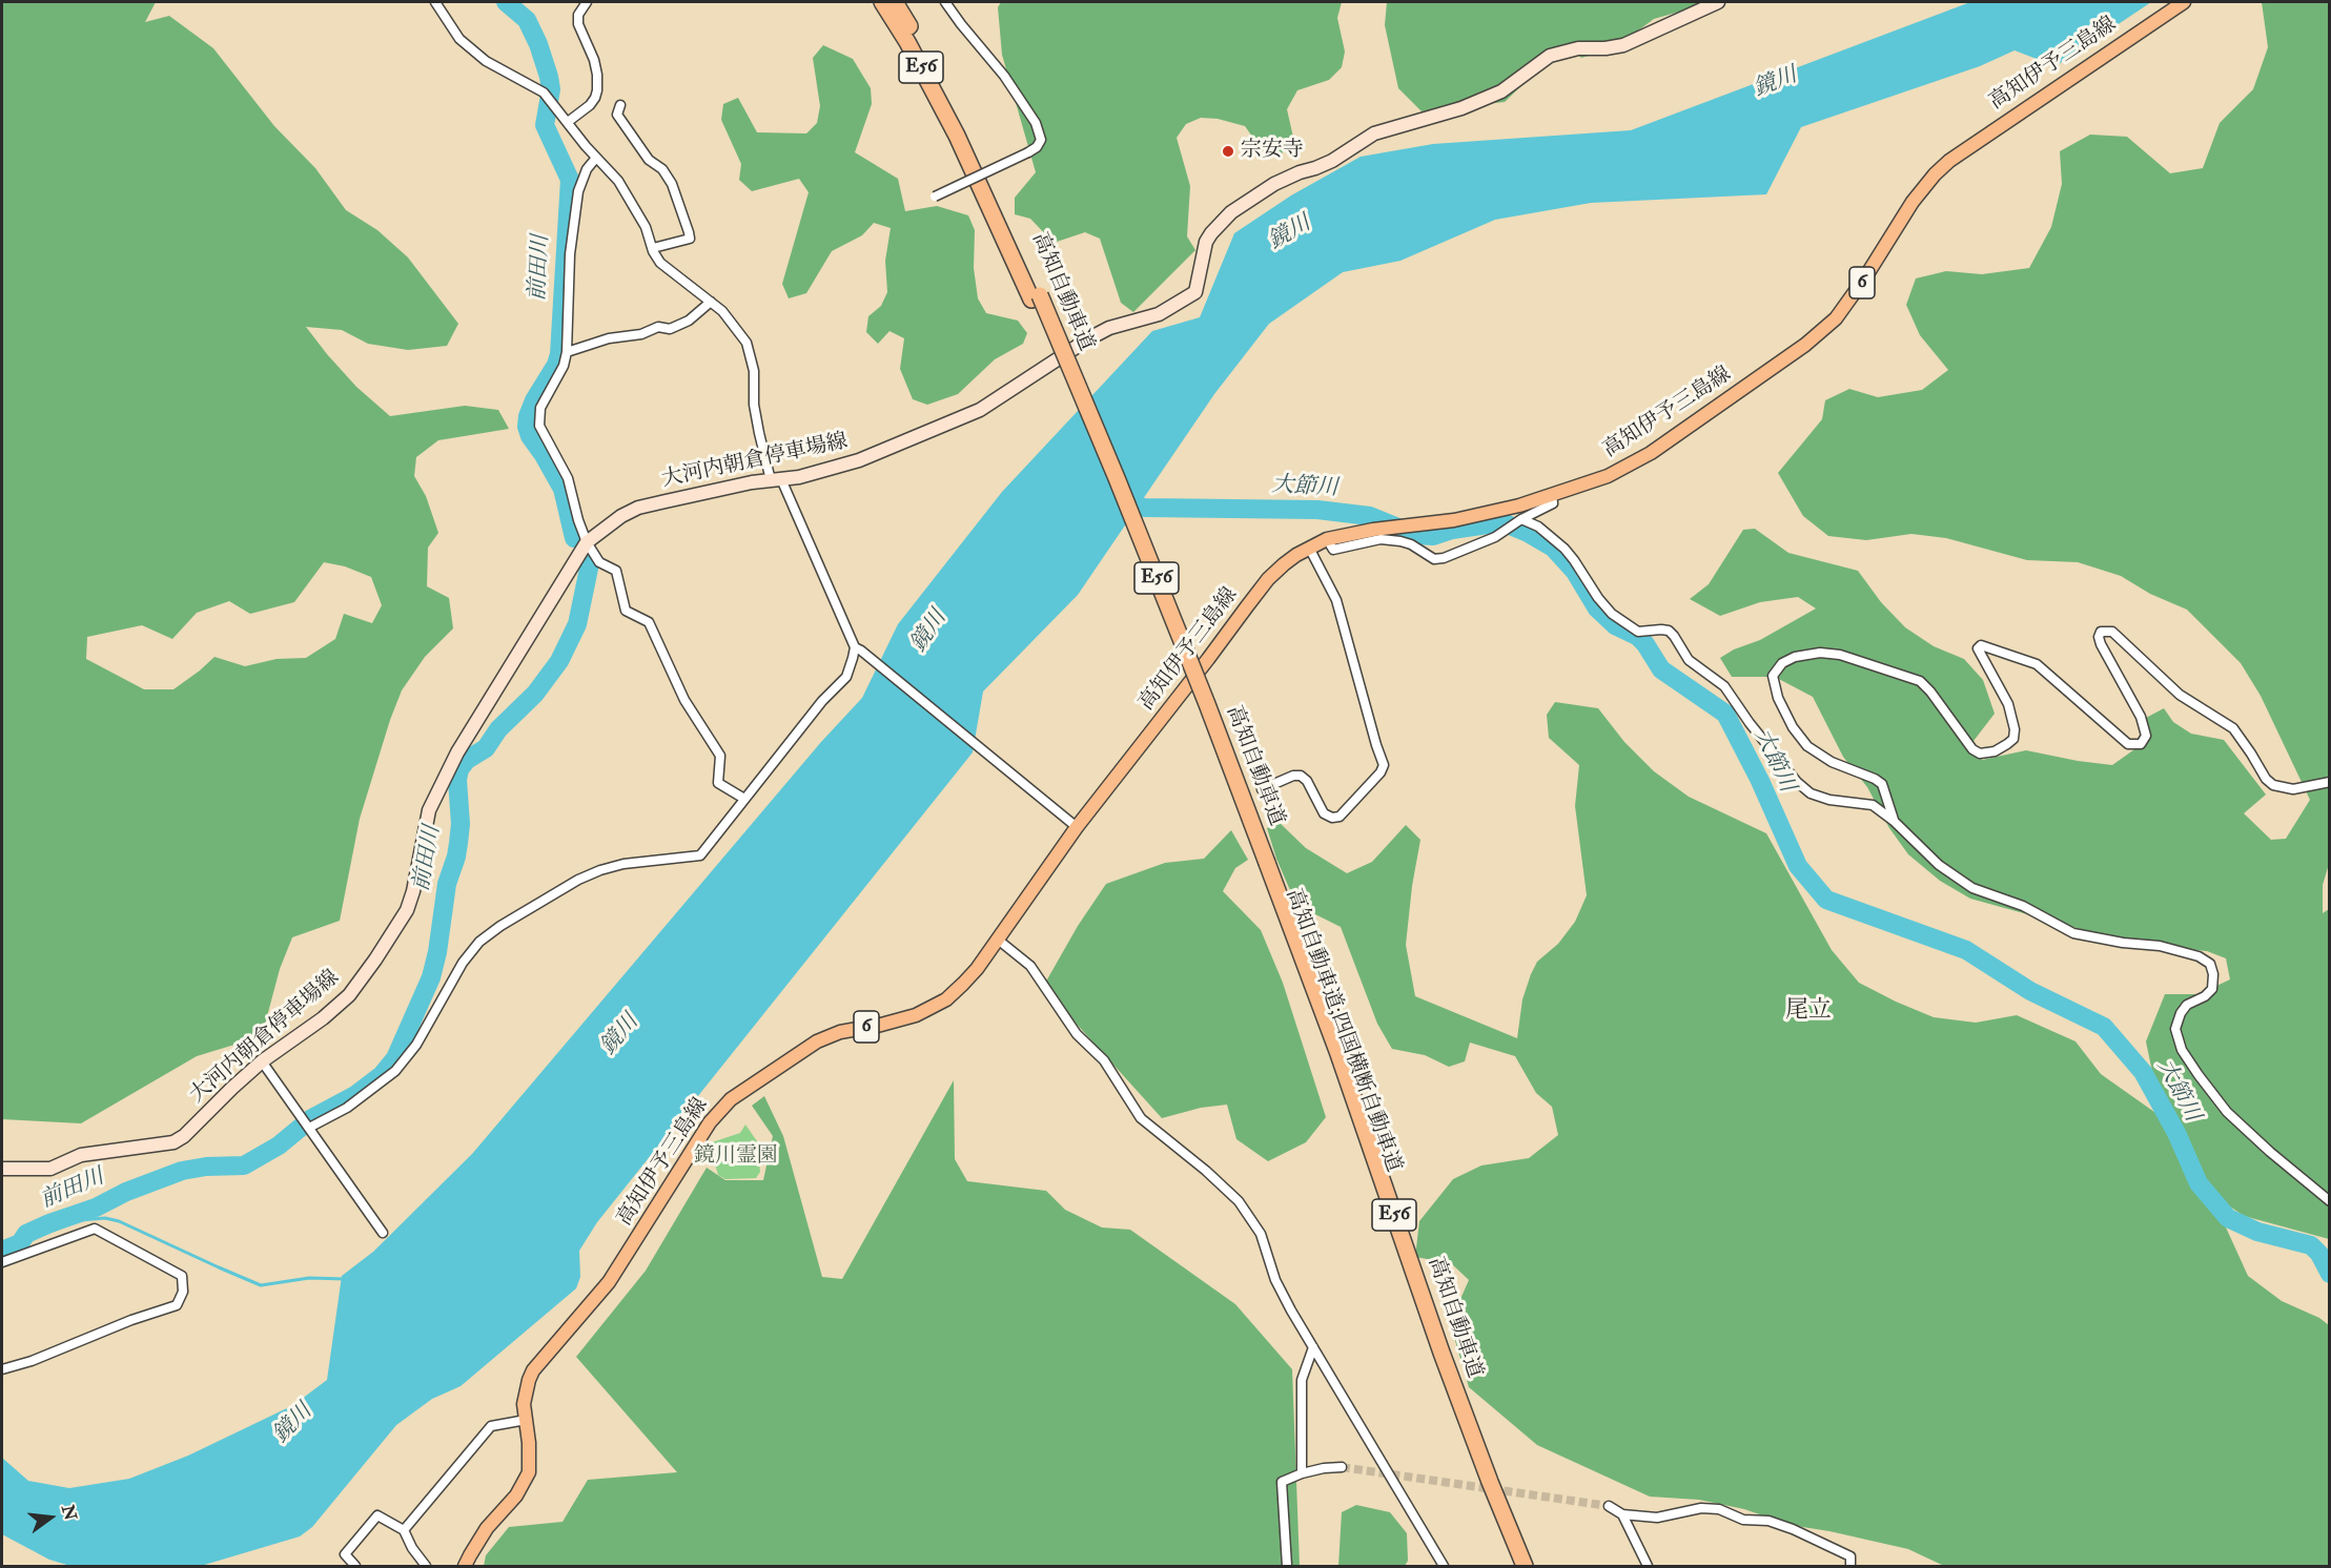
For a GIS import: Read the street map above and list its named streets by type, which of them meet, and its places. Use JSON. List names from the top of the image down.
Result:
{
  "streets": {
    "highway": ["E56", "高知自動車道", "高知自動車道;四国横断自動車道"],
    "main road": ["高知伊予三島線", "6", "大河内朝倉停車場線"]
  },
  "crossings": [
    ["高知自動車道", "高知自動車道;四国横断自動車道"]
  ],
  "districts": ["尾立"],
  "water": ["鏡川", "前田川", "大節川"],
  "parks": ["鏡川霊園"],
  "places": ["宗安寺"],
  "north": "right"
}
